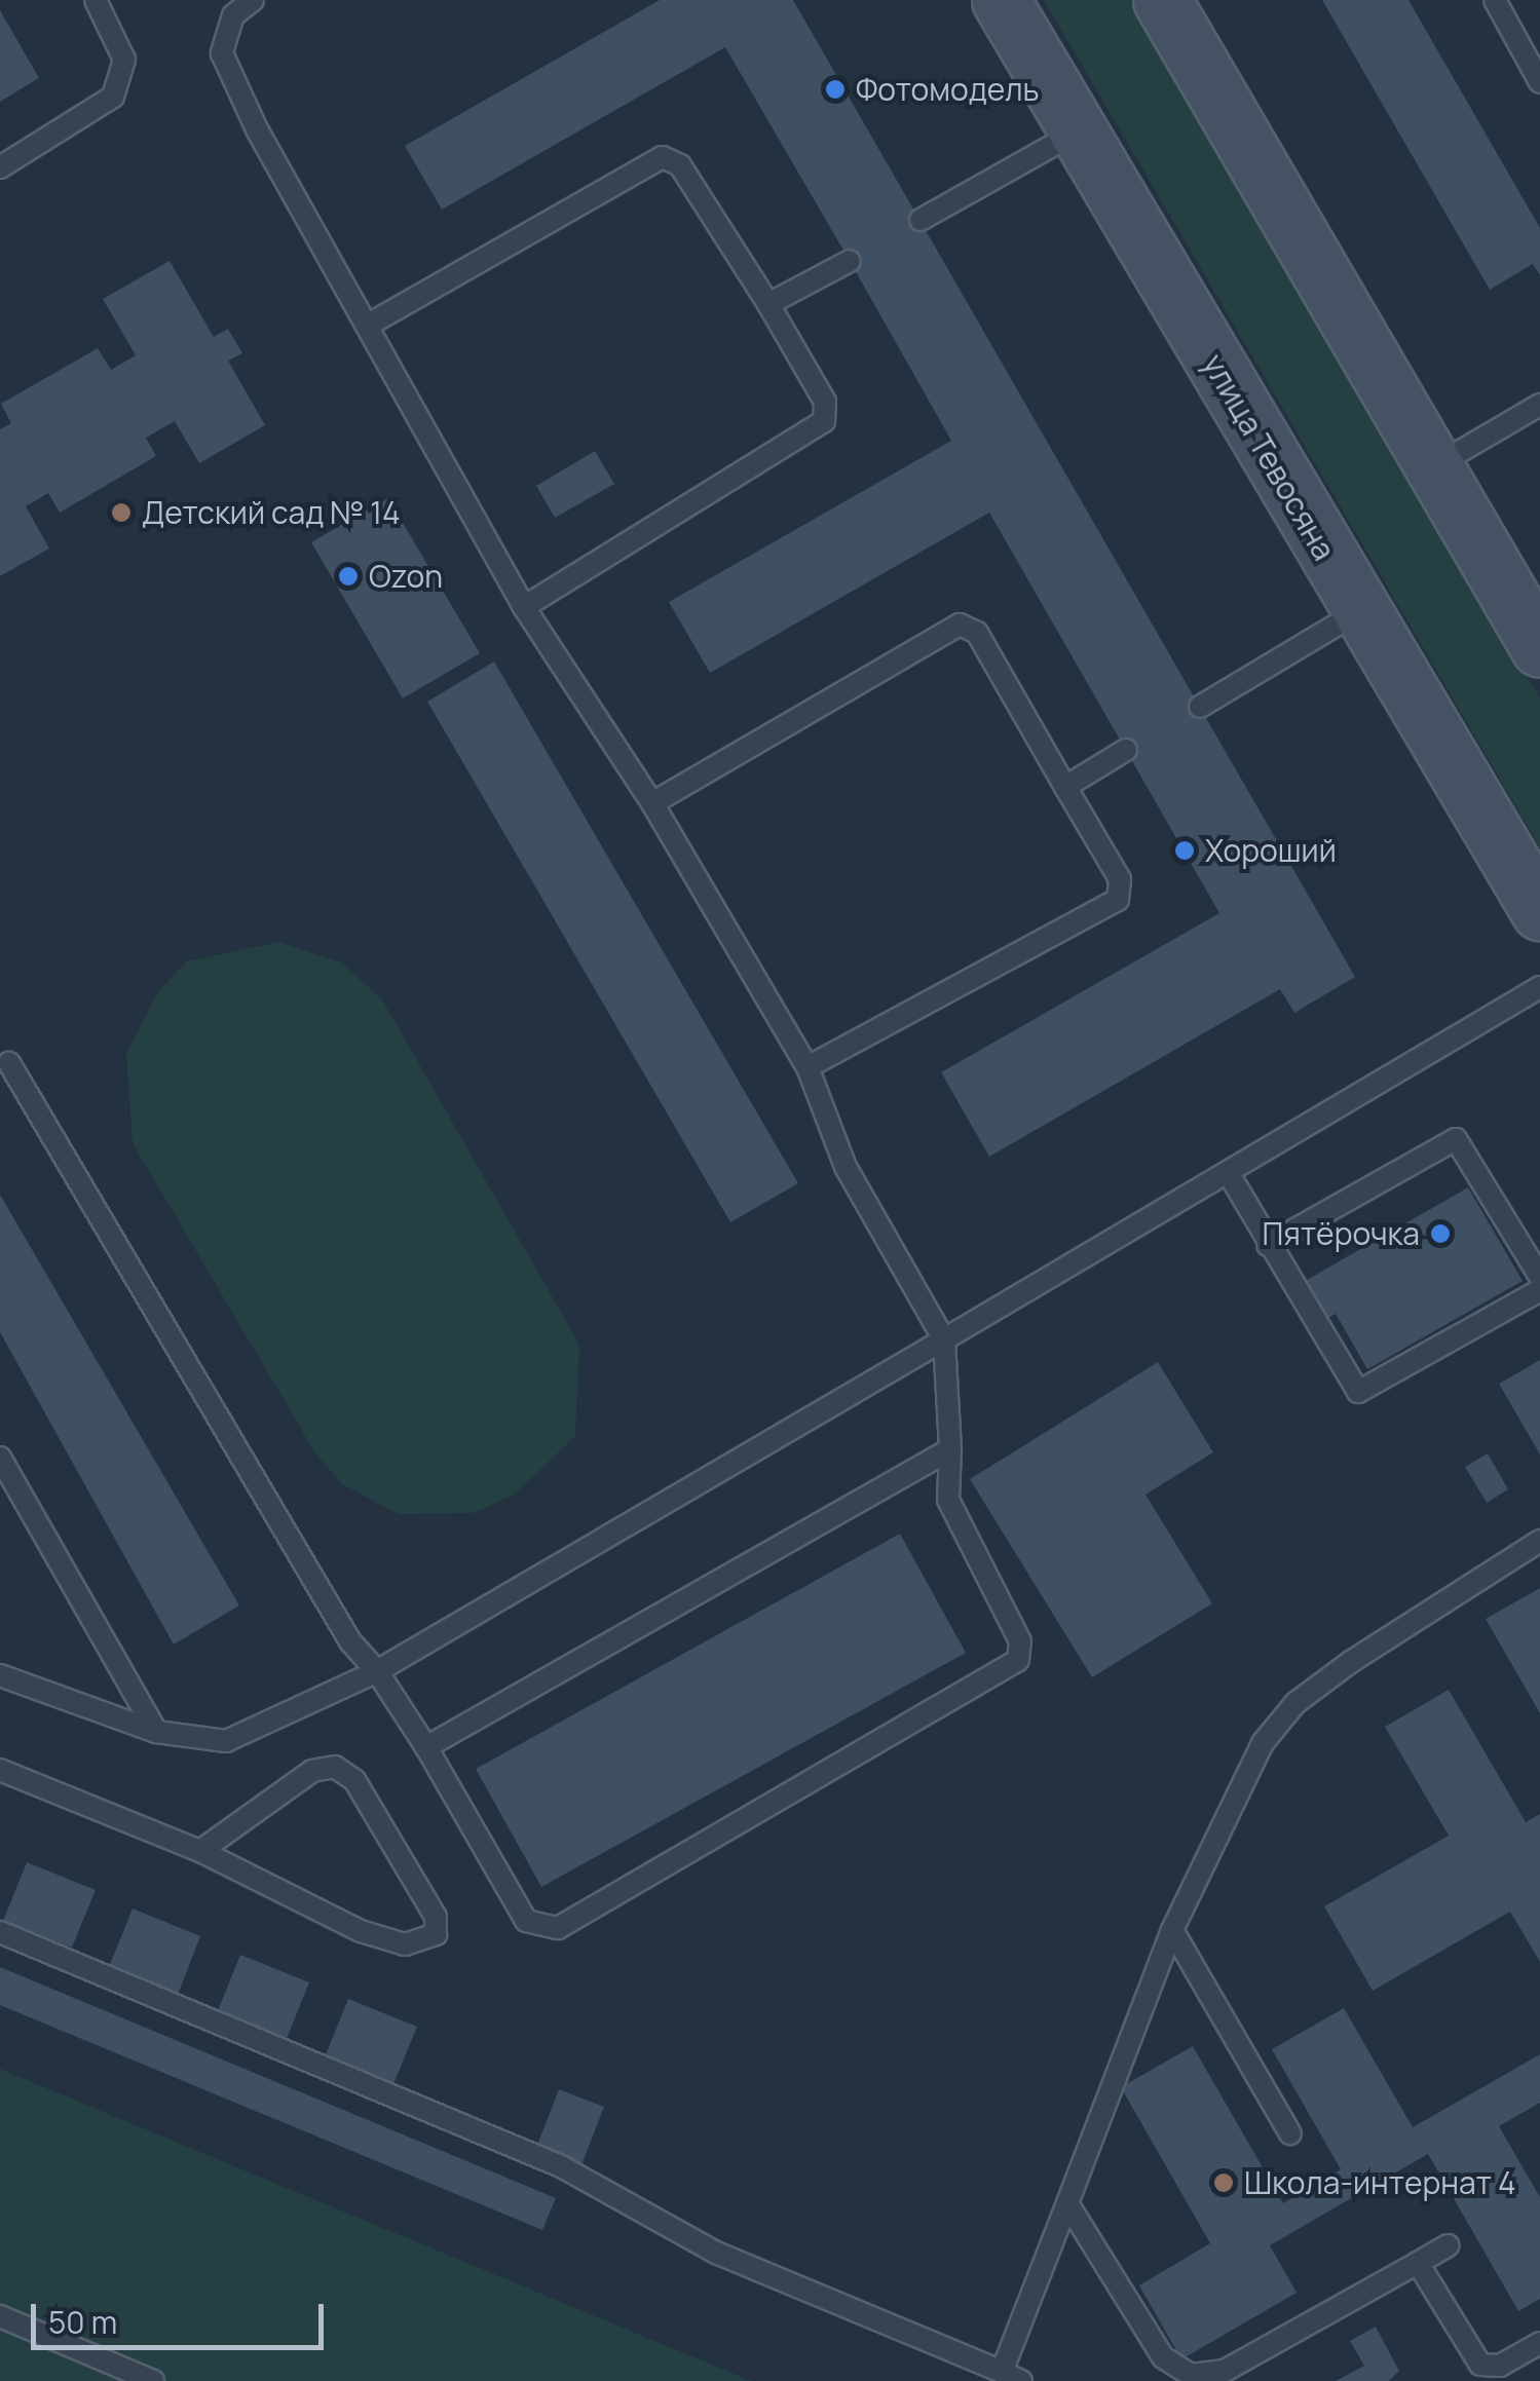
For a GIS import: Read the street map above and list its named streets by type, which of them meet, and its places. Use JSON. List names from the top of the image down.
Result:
{
  "streets": {
    "main road": ["улица Тевосяна"]
  },
  "places": [
    "Фотомодель",
    "Детский сад № 14",
    "Ozon",
    "Хороший",
    "Пятёрочка",
    "Школа-интернат 4"
  ],
  "scale_bar": "50 m"
}
